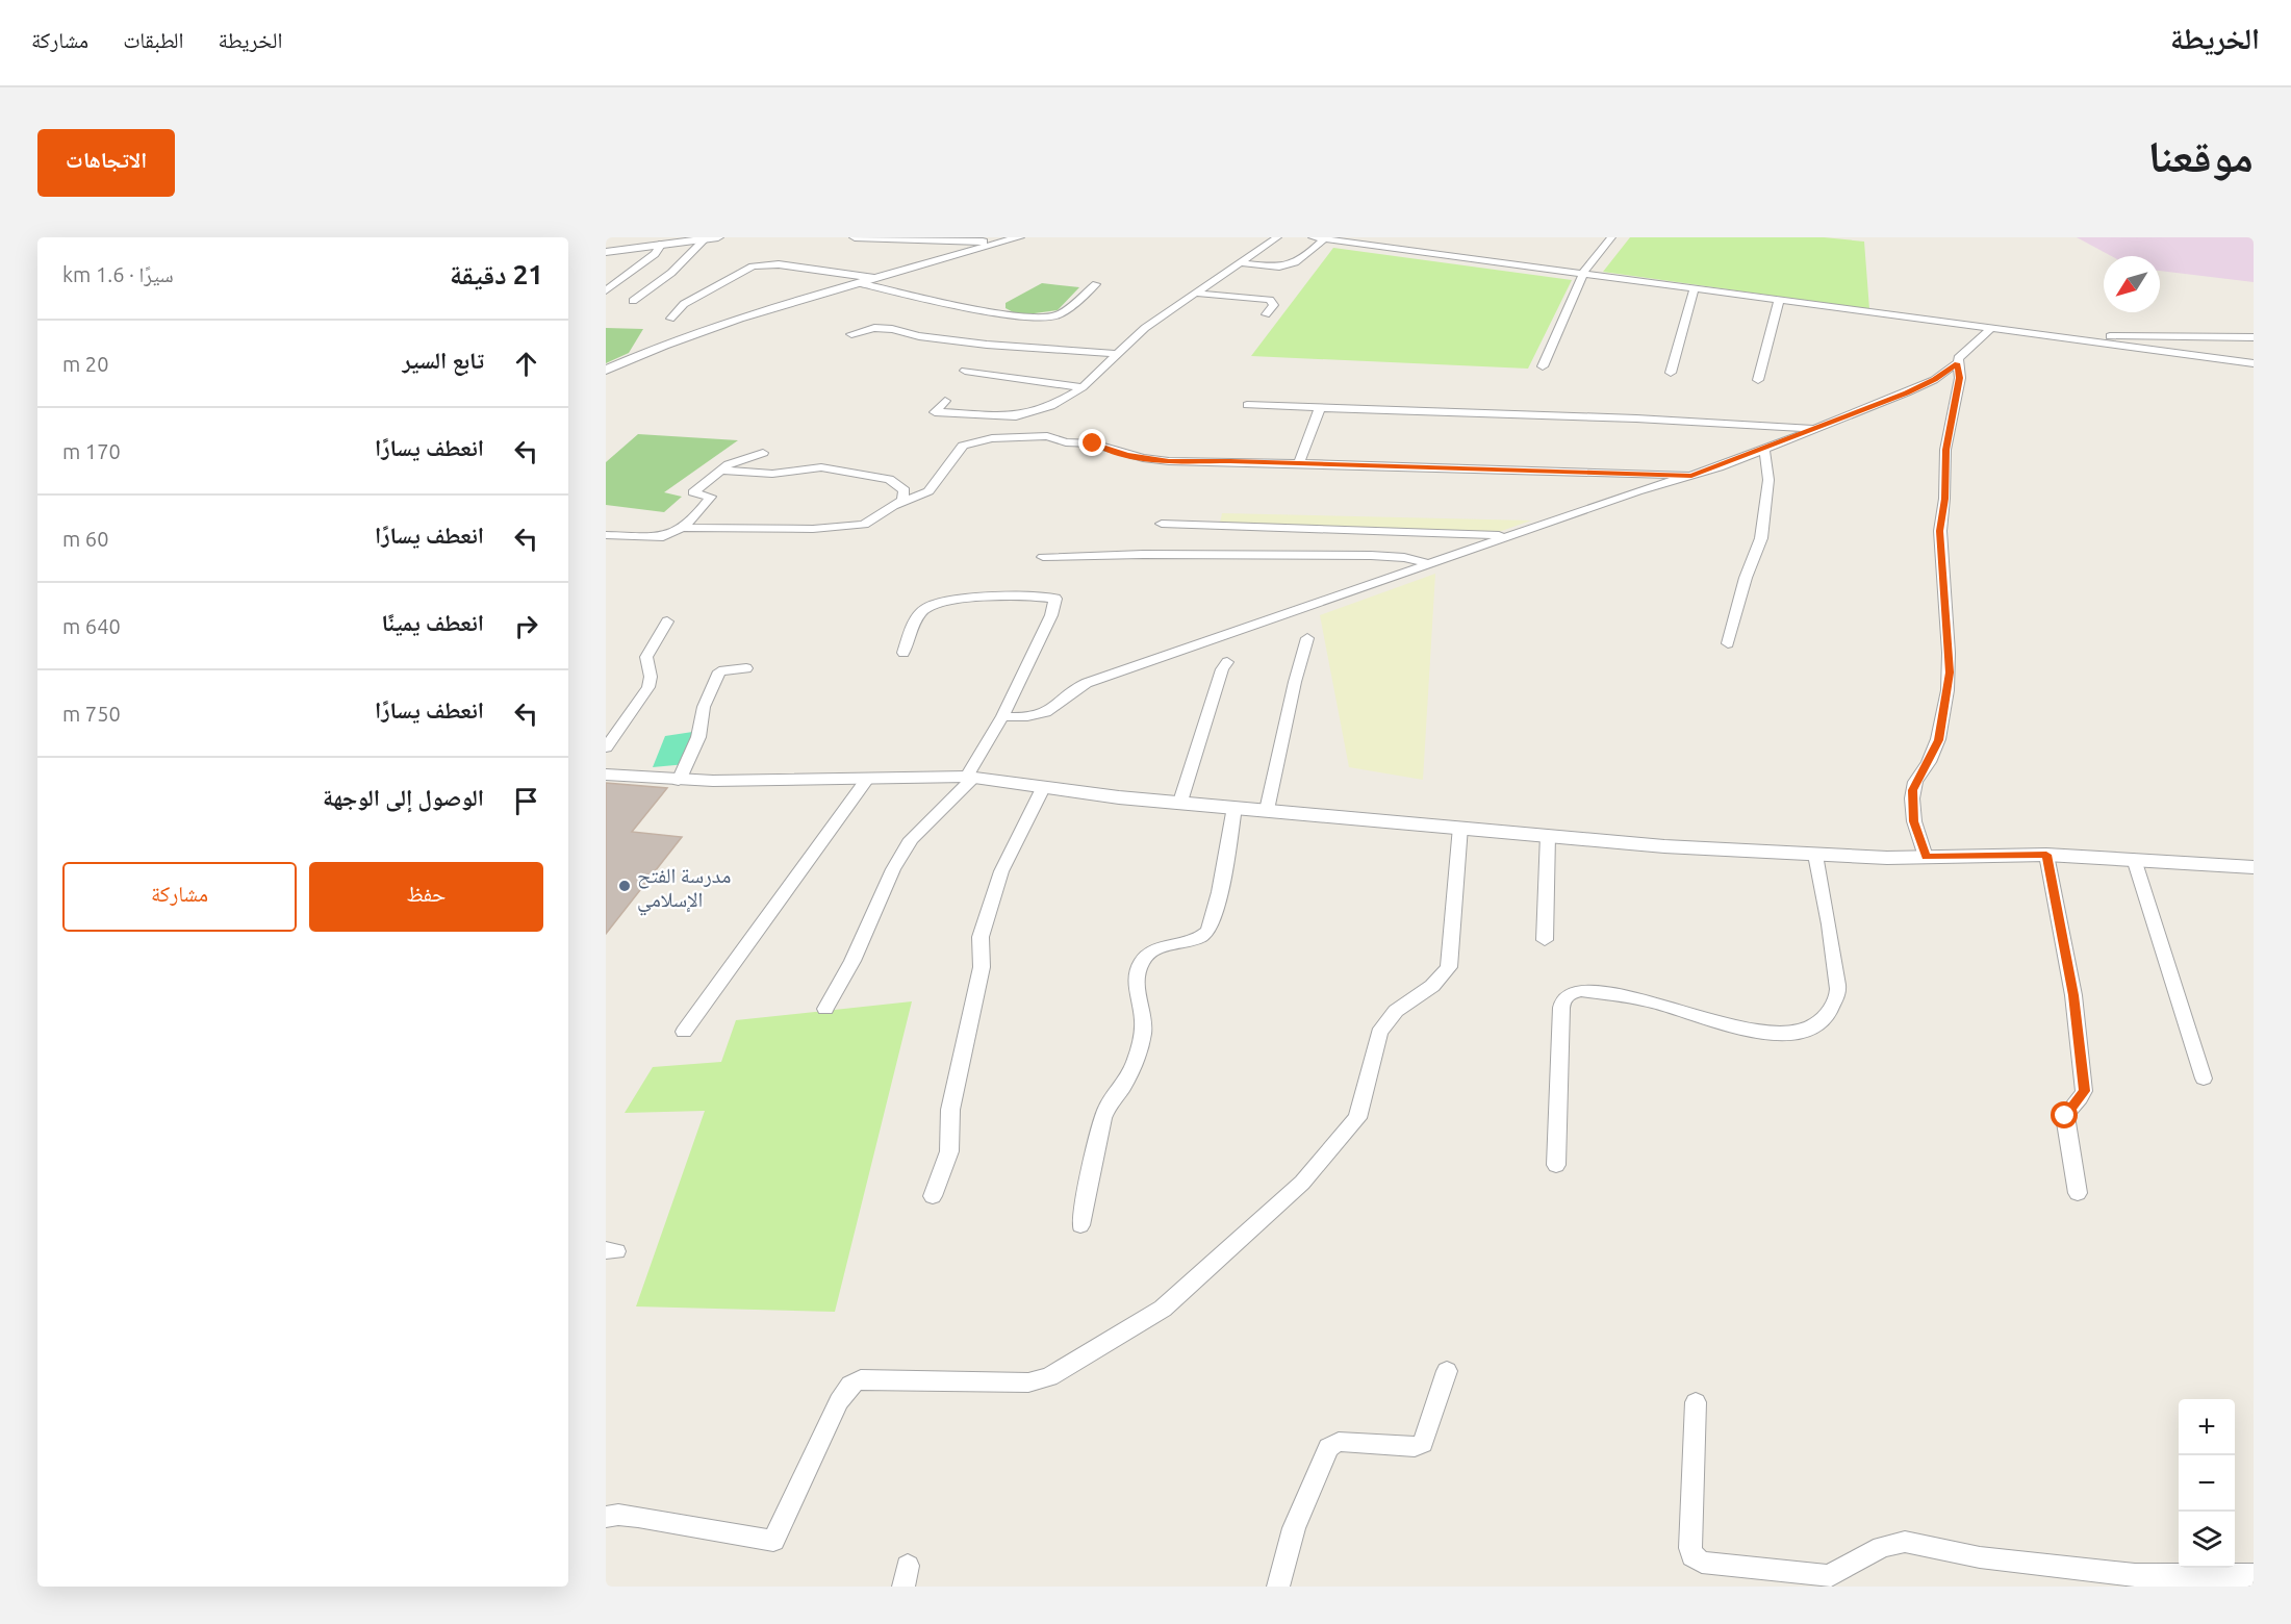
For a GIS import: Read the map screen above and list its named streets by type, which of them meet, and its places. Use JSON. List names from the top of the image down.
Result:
{
  "places": ["مدرسة الفتح الإسلامي"],
  "north": "bottom left",
  "page": {
    "header": "الخريطة",
    "nav": ["الخريطة", "الطبقات", "مشاركة"],
    "title": "موقعنا",
    "buttons": [
      "الاتجاهات",
      ["حفظ", "مشاركة"]
    ],
    "heading": ["21 دقيقة", "سيرًا · 1.6 km"],
    "list": [
      ["تابع السير", "20 m"],
      ["انعطف يسارًا", "170 m"],
      ["انعطف يسارًا", "60 m"],
      ["انعطف يمينًا", "640 m"],
      ["انعطف يسارًا", "750 m"],
      "الوصول إلى الوجهة"
    ],
    "map_buttons": ["+", "−"]
  }
}
